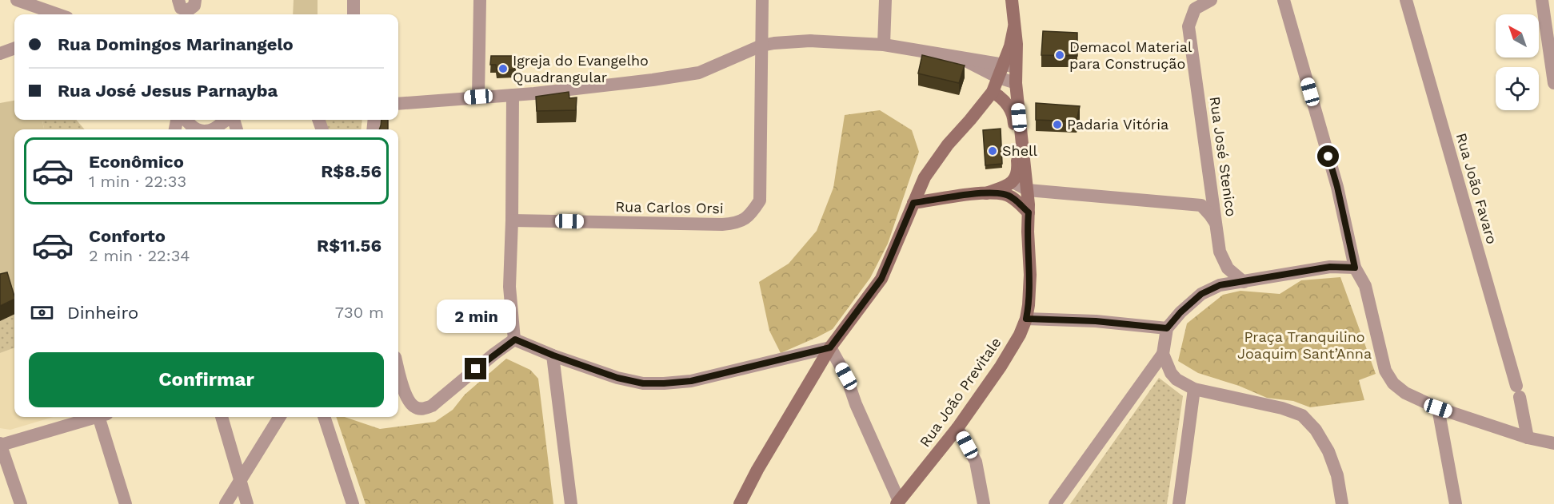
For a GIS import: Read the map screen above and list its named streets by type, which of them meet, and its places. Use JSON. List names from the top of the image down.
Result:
{
  "streets": {
    "main road": ["Rua João Previtale"],
    "street": ["Rua José Stenico", "Rua João Favaro", "Rua Carlos Orsi"]
  },
  "parks": ["Praça Tranquilino Joaquim Sant’Anna"],
  "places": [
    "Demacol Material para Construção",
    "Igreja do Evangelho Quadrangular",
    "Padaria Vitória",
    "Shell"
  ],
  "north": "top left",
  "page": {
    "banner": ["Rua Domingos Marinangelo", "Rua José Jesus Parnayba"],
    "list": [
      {
        "name": "Econômico",
        "note": "1 min · 22:33",
        "value": "R$8.56"
      },
      {
        "name": "Conforto",
        "note": "2 min · 22:34",
        "value": "R$11.56"
      }
    ],
    "pay": ["Dinheiro", "730 m"],
    "bubble": "2 min",
    "buttons": "Confirmar"
  }
}
